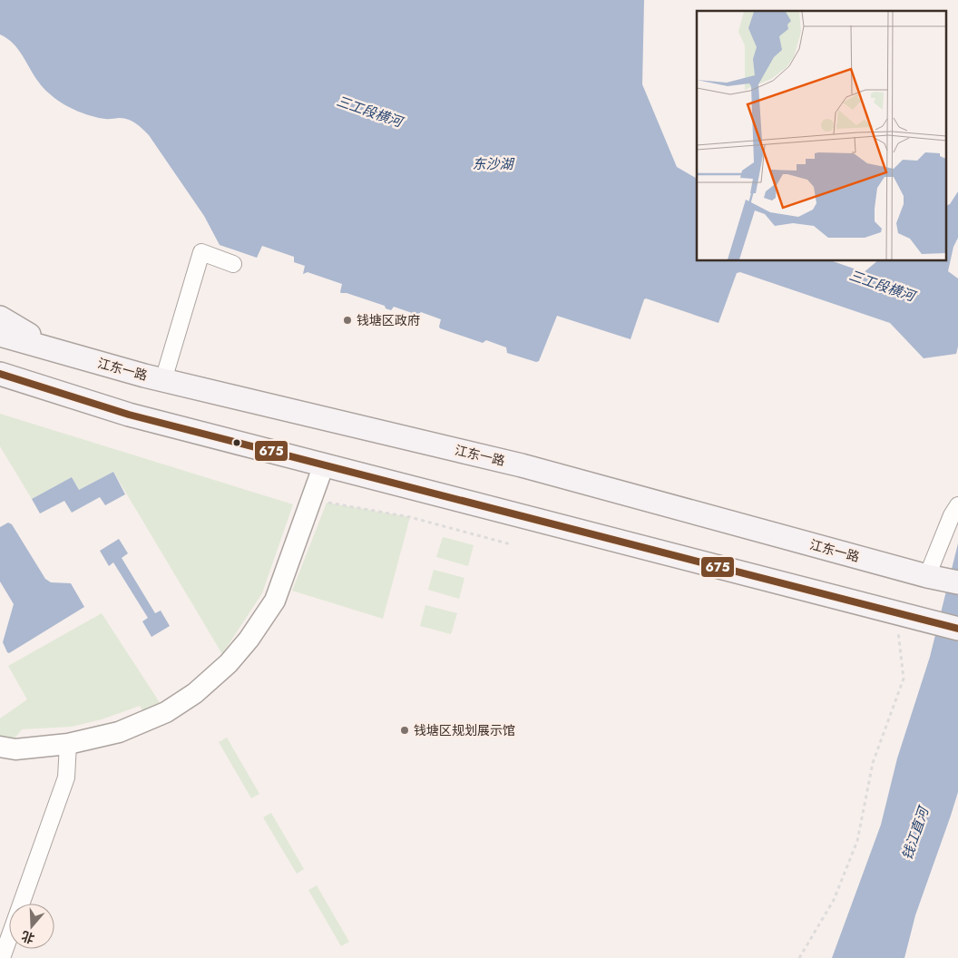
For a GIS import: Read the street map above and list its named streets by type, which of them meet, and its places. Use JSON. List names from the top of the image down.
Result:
{
  "streets": {
    "main road": ["江东一路"]
  },
  "water": ["三工段横河", "东沙湖", "钱江直河"],
  "places": ["钱塘区政府", "钱塘区规划展示馆"],
  "lines": ["transit line 675"],
  "north": "bottom"
}
